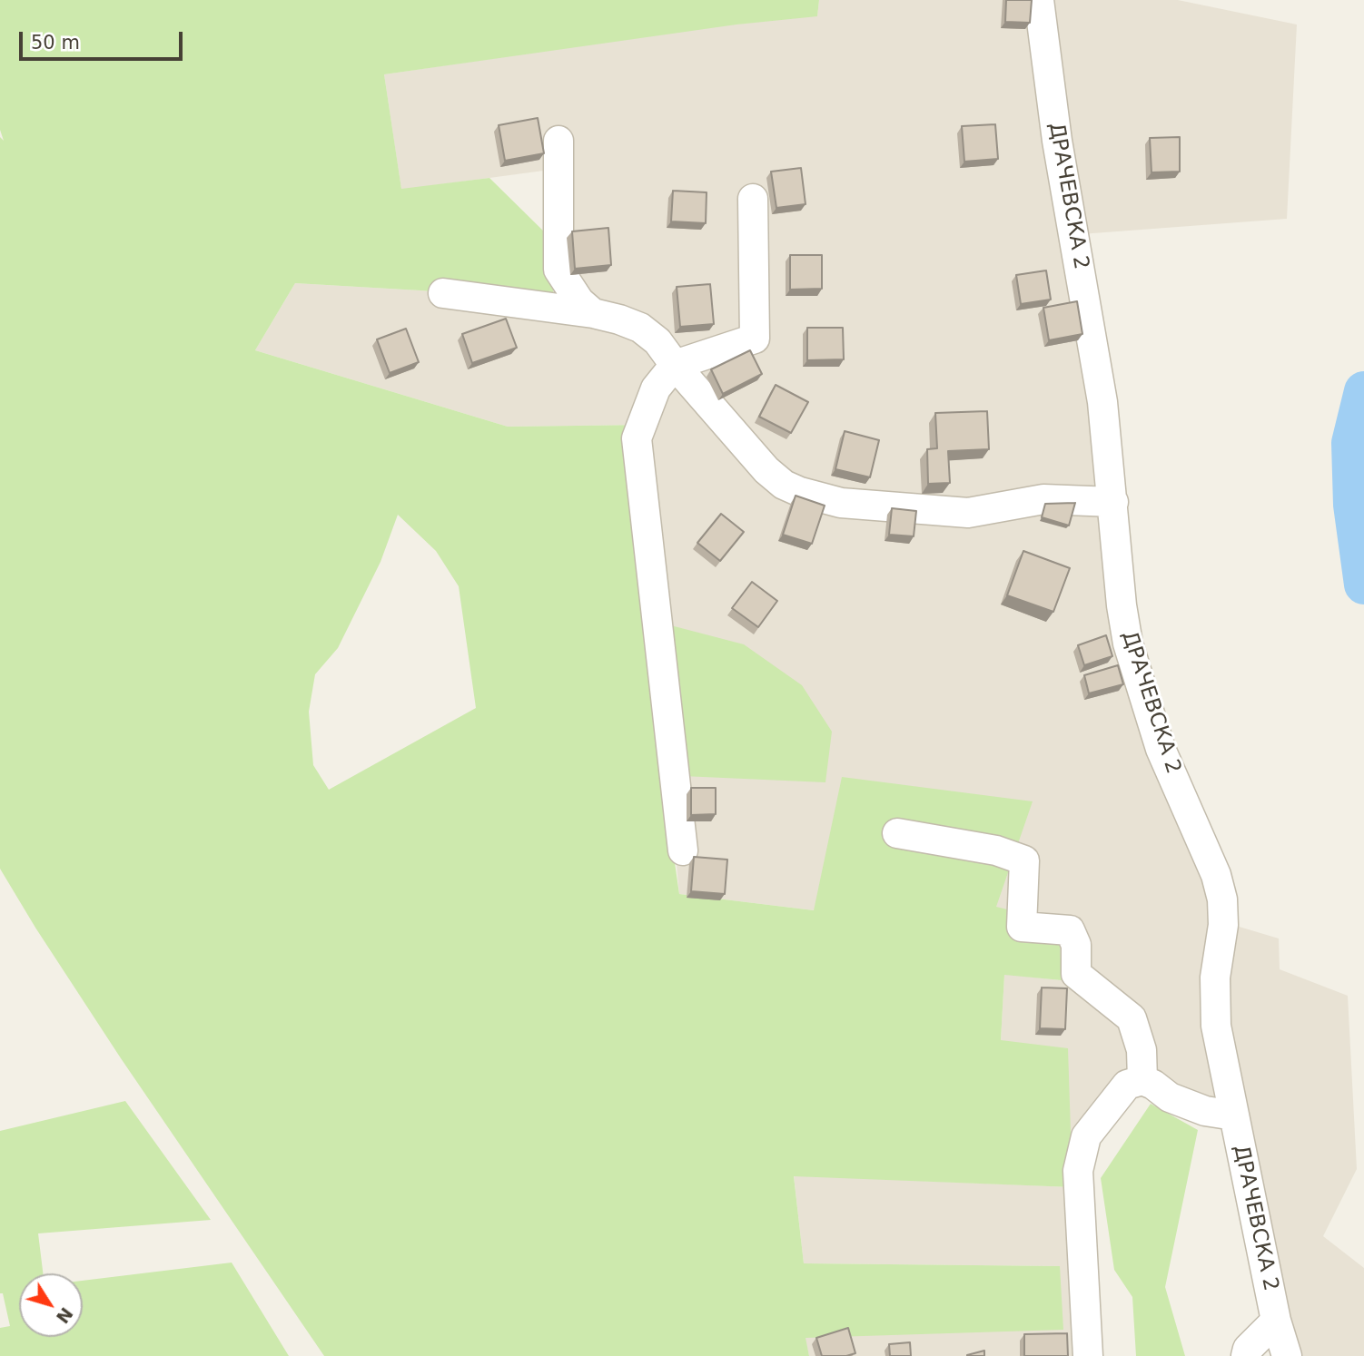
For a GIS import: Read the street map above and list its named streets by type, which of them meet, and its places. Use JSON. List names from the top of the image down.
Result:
{
  "streets": {
    "street": ["ДРАЧЕВСКА 2"]
  },
  "scale_bar": "50 m",
  "north": "bottom right"
}
